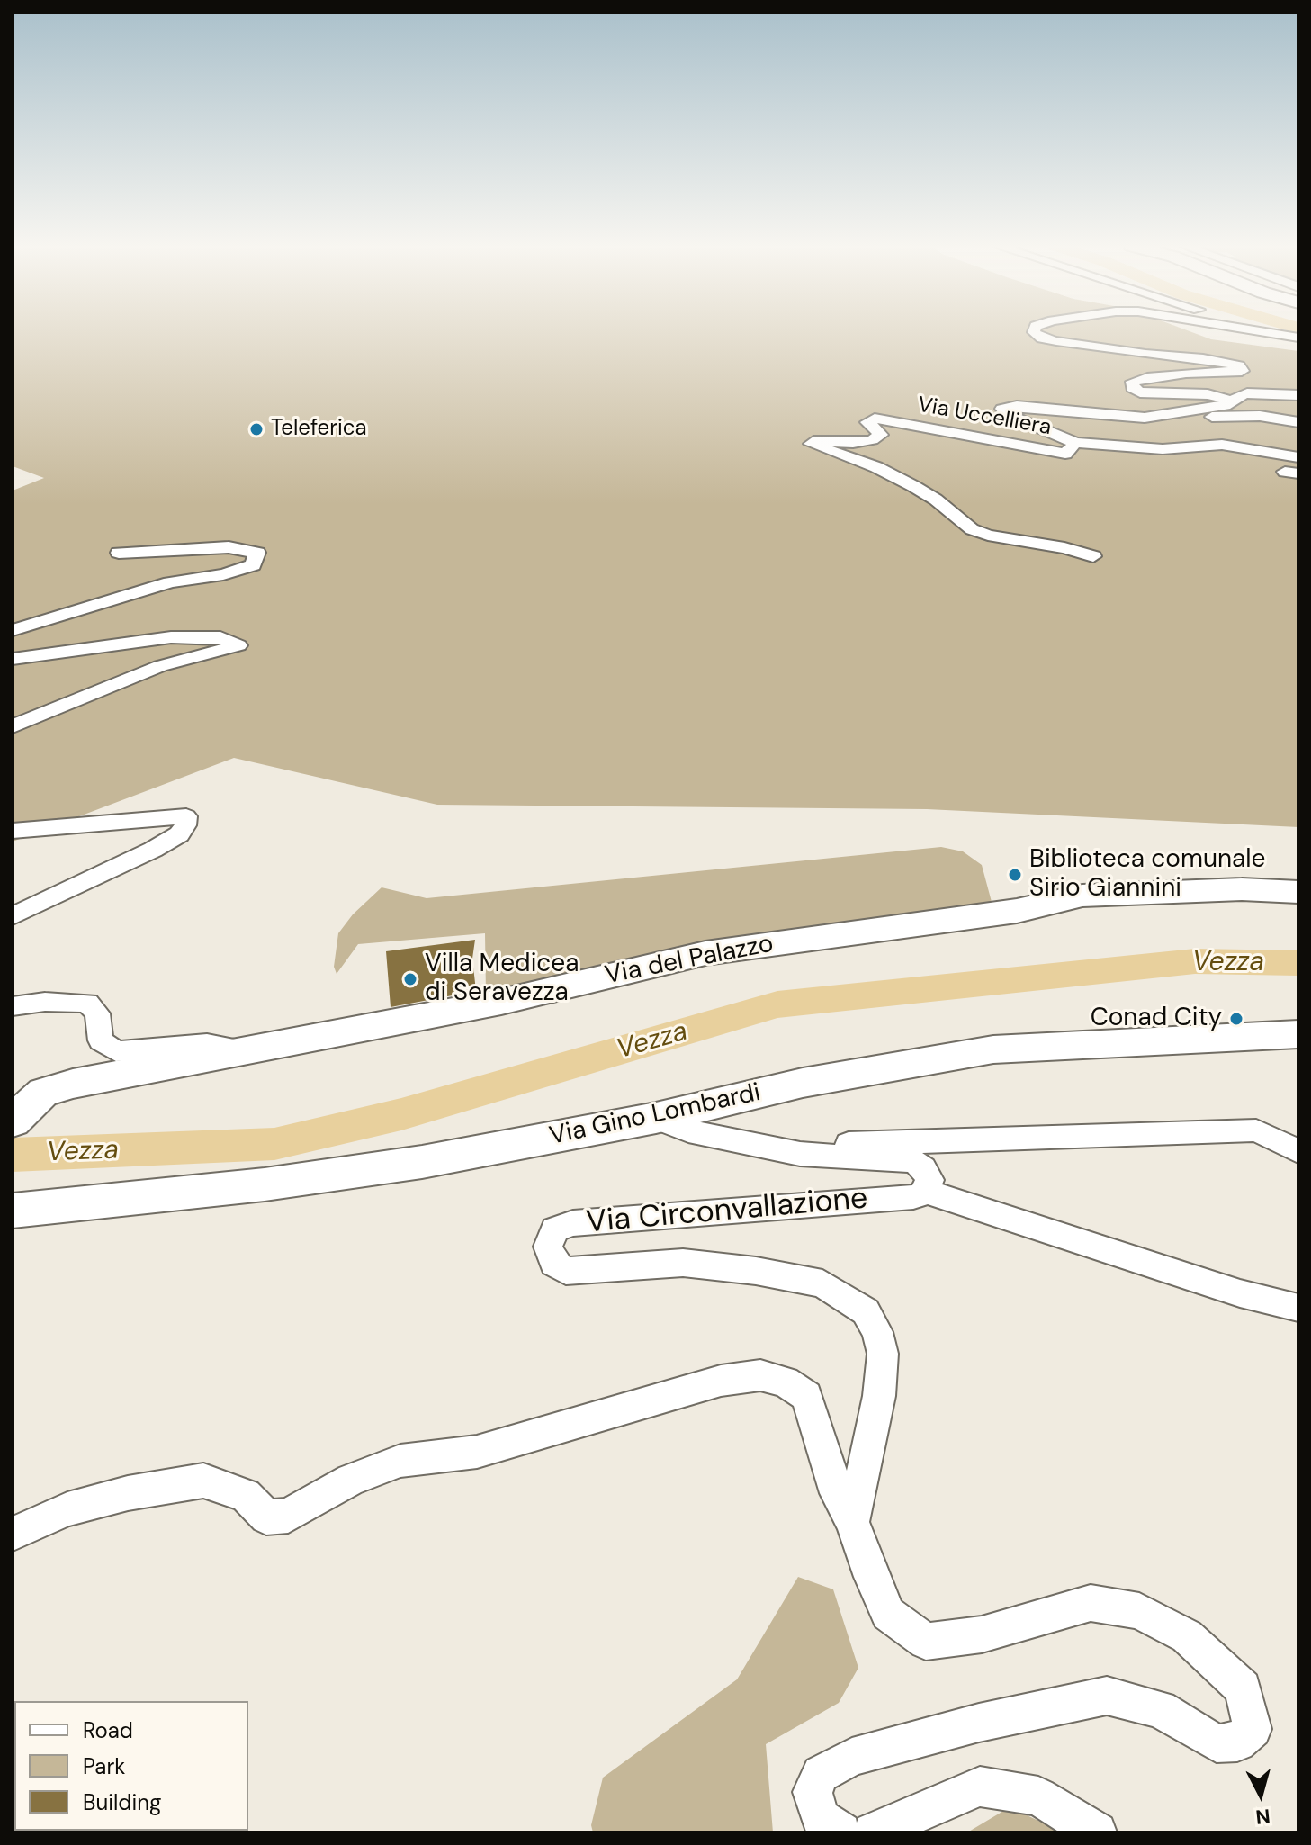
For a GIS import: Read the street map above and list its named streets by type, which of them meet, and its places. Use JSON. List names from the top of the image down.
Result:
{
  "streets": {
    "main road": ["Via del Palazzo", "Via Gino Lombardi"],
    "street": ["Via Uccelliera", "Via Circonvallazione"]
  },
  "water": ["Vezza"],
  "places": [
    "Teleferica",
    "Biblioteca comunale Sirio Giannini",
    "Villa Medicea di Seravezza",
    "Conad City"
  ],
  "legend": ["Road", "Park", "Building"],
  "north": "bottom"
}
